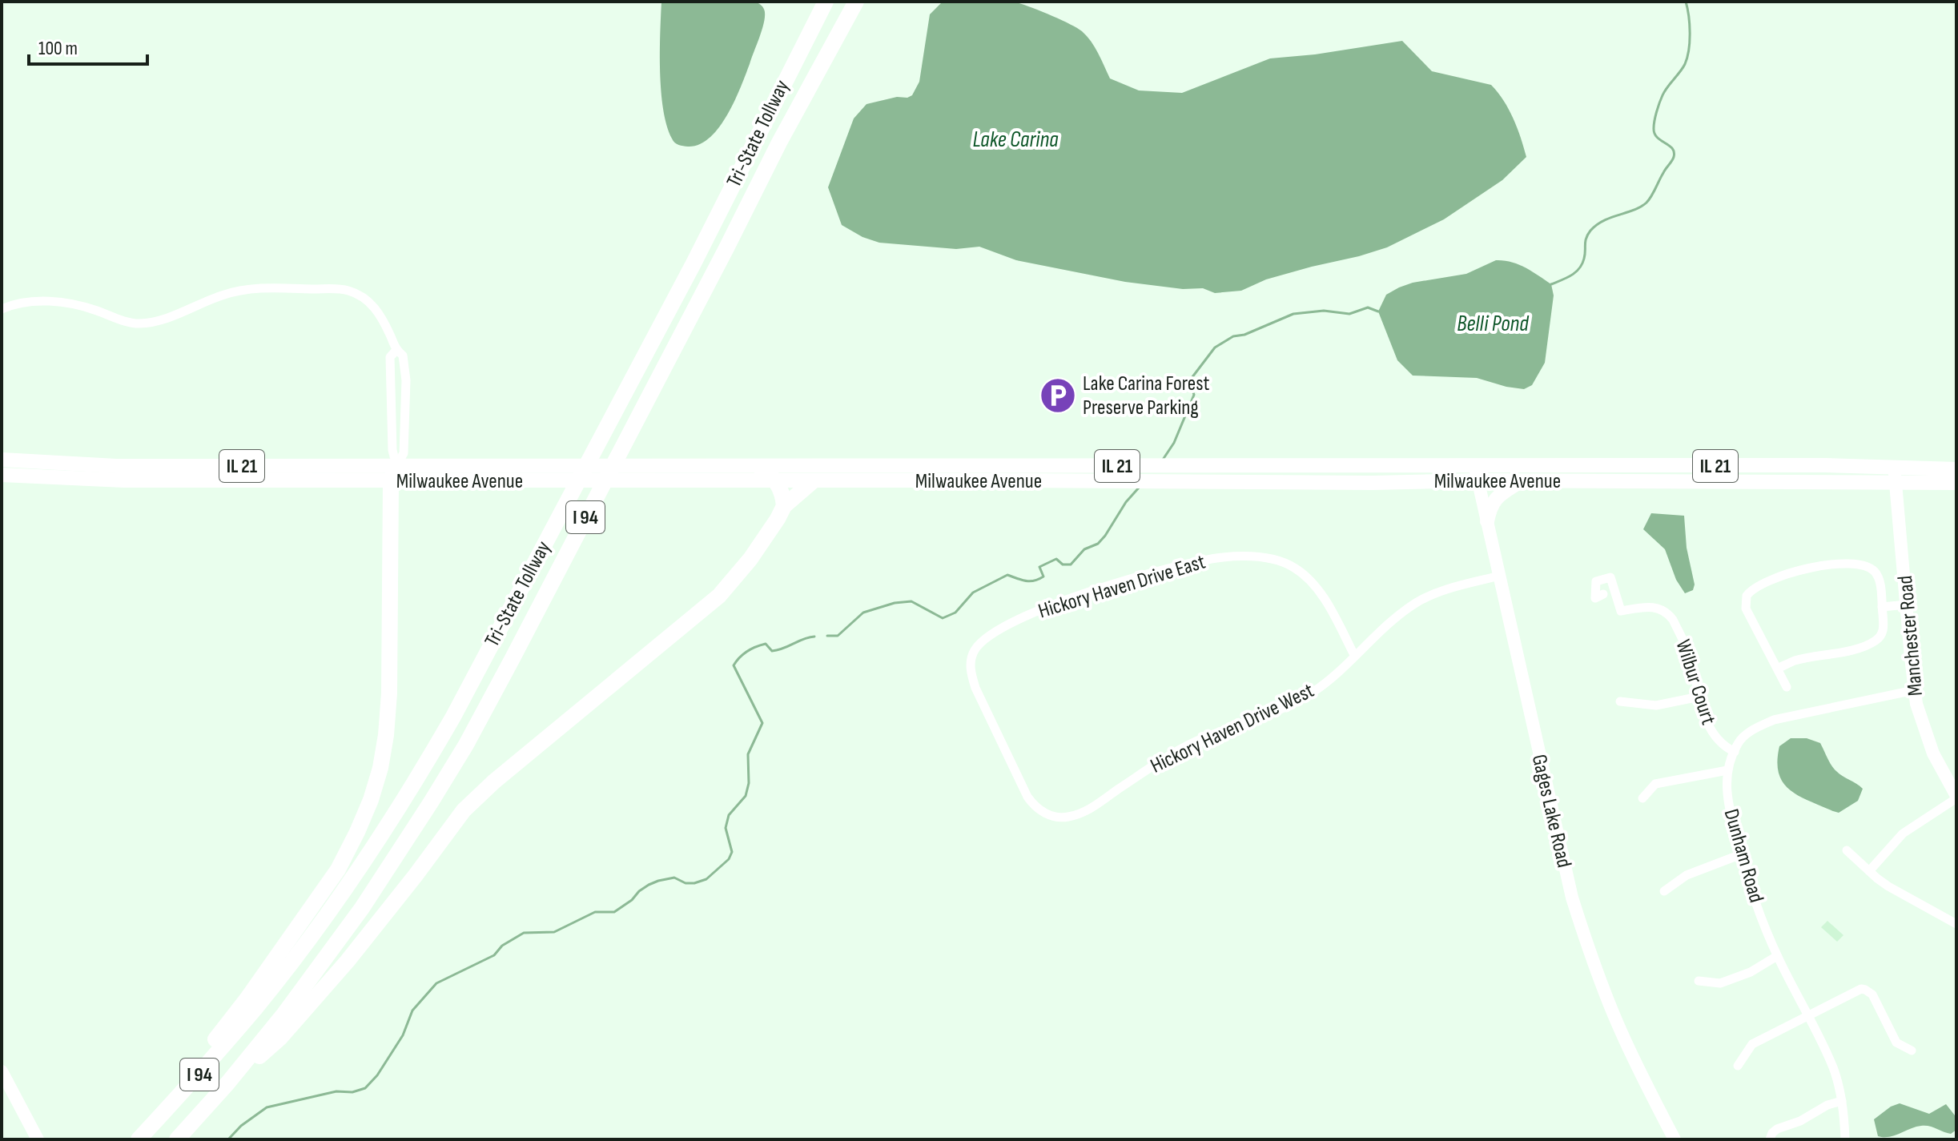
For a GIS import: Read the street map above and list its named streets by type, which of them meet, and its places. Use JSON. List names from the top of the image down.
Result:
{
  "streets": {
    "highway": ["Tri-State Tollway", "I 94"],
    "main road": ["IL 21", "Milwaukee Avenue"],
    "street": [
      "Hickory Haven Drive East",
      "Manchester Road",
      "Wilbur Court",
      "Hickory Haven Drive West",
      "Gages Lake Road",
      "Dunham Road"
    ]
  },
  "crossings": [
    ["Milwaukee Avenue", "Manchester Road"],
    ["Milwaukee Avenue", "Gages Lake Road"],
    ["Hickory Haven Drive East", "Hickory Haven Drive West"],
    ["Manchester Road", "Dunham Road"],
    ["Wilbur Court", "Dunham Road"],
    ["Hickory Haven Drive West", "Gages Lake Road"]
  ],
  "water": ["Lake Carina", "Belli Pond"],
  "places": {
    "parking": ["Lake Carina Forest Preserve Parking"]
  },
  "scale_bar": "100 m"
}
